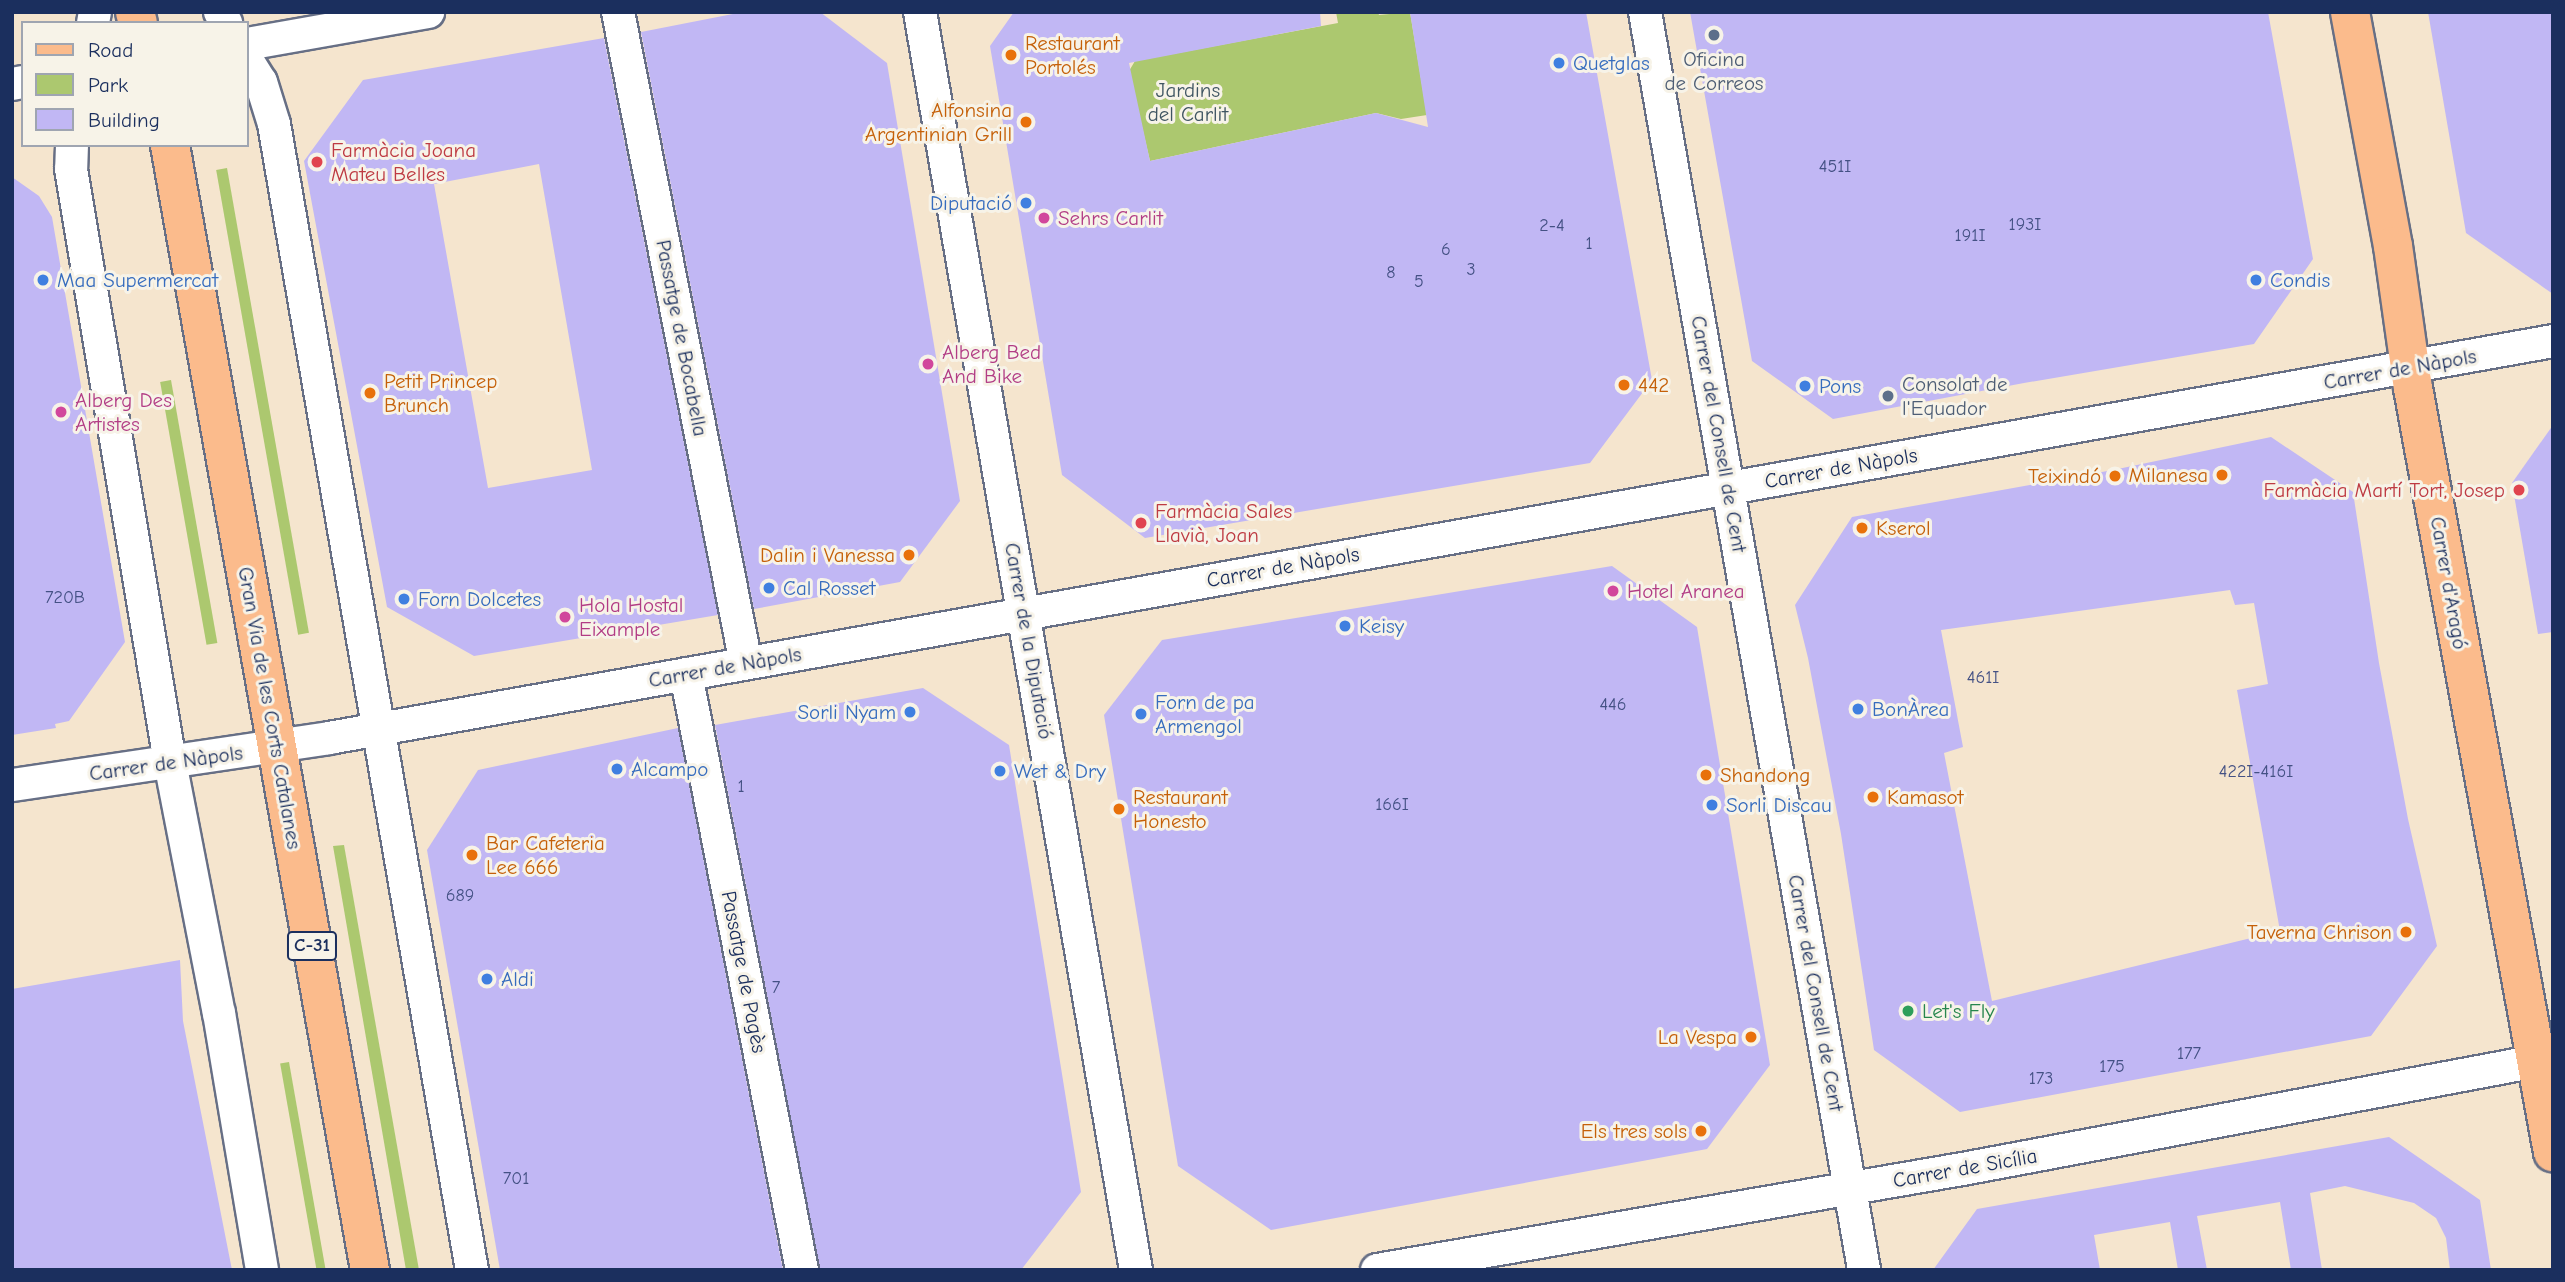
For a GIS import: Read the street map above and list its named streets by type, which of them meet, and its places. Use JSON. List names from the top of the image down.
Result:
{
  "streets": {
    "main road": ["Carrer d'Aragó", "Gran Via de les Corts Catalanes", "C-31"],
    "street": [
      "Passatge de Bocabella",
      "Carrer de Nàpols",
      "Carrer del Consell de Cent",
      "Carrer de la Diputació",
      "Passatge de Pagès",
      "Carrer de Sicília"
    ]
  },
  "crossings": [
    ["Passatge de Bocabella", "Carrer de Nàpols"],
    ["Carrer de Nàpols", "Carrer del Consell de Cent"],
    ["Carrer de Nàpols", "Carrer d'Aragó"],
    ["Carrer de Nàpols", "Carrer de la Diputació"],
    ["Carrer de Nàpols", "Gran Via de les Corts Catalanes"],
    ["Carrer de Nàpols", "Passatge de Pagès"],
    ["Carrer del Consell de Cent", "Carrer de Sicília"],
    ["Carrer d'Aragó", "Carrer de Sicília"]
  ],
  "parks": ["Jardins del Carlit"],
  "places": [
    "Oficina de Correos",
    "Restaurant Portolés",
    "Quetglas",
    "Alfonsina Argentinian Grill",
    "Farmàcia Joana Mateu Belles",
    "Diputació",
    "Sehrs Carlit",
    "Maa Supermercat",
    "Condis",
    "Alberg Bed And Bike",
    "442",
    "Pons",
    "Petit Princep Brunch",
    "Consolat de l'Equador",
    "Alberg Des Artistes",
    "Milanesa",
    "Teixindó",
    "Farmàcia Martí Tort, Josep",
    "Farmàcia Sales Llavià, Joan",
    "Kserol",
    "Dalin i Vanessa",
    "Cal Rosset",
    "Hotel Aranea",
    "Forn Dolcetes",
    "Hola Hostal Eixample",
    "Keisy",
    "BonÀrea",
    "Sorli Nyam",
    "Forn de pa Armengol",
    "Alcampo",
    "Wet & Dry",
    "Shandong",
    "Kamasot",
    "Sorli Discau",
    "Restaurant Honesto",
    "Bar Cafeteria Lee 666",
    "Taverna Chrison",
    "Aldi",
    "Let's Fly",
    "La Vespa",
    "Els tres sols"
  ],
  "house_numbers": [
    "451I",
    "193I",
    "2-4",
    "191I",
    "1",
    "6",
    "3",
    "8",
    "5",
    "720B",
    "461I",
    "446",
    "422I-416I",
    "1",
    "166I",
    "689",
    "7",
    "177",
    "175",
    "173",
    "701"
  ],
  "legend": ["Road", "Park", "Building"]
}
